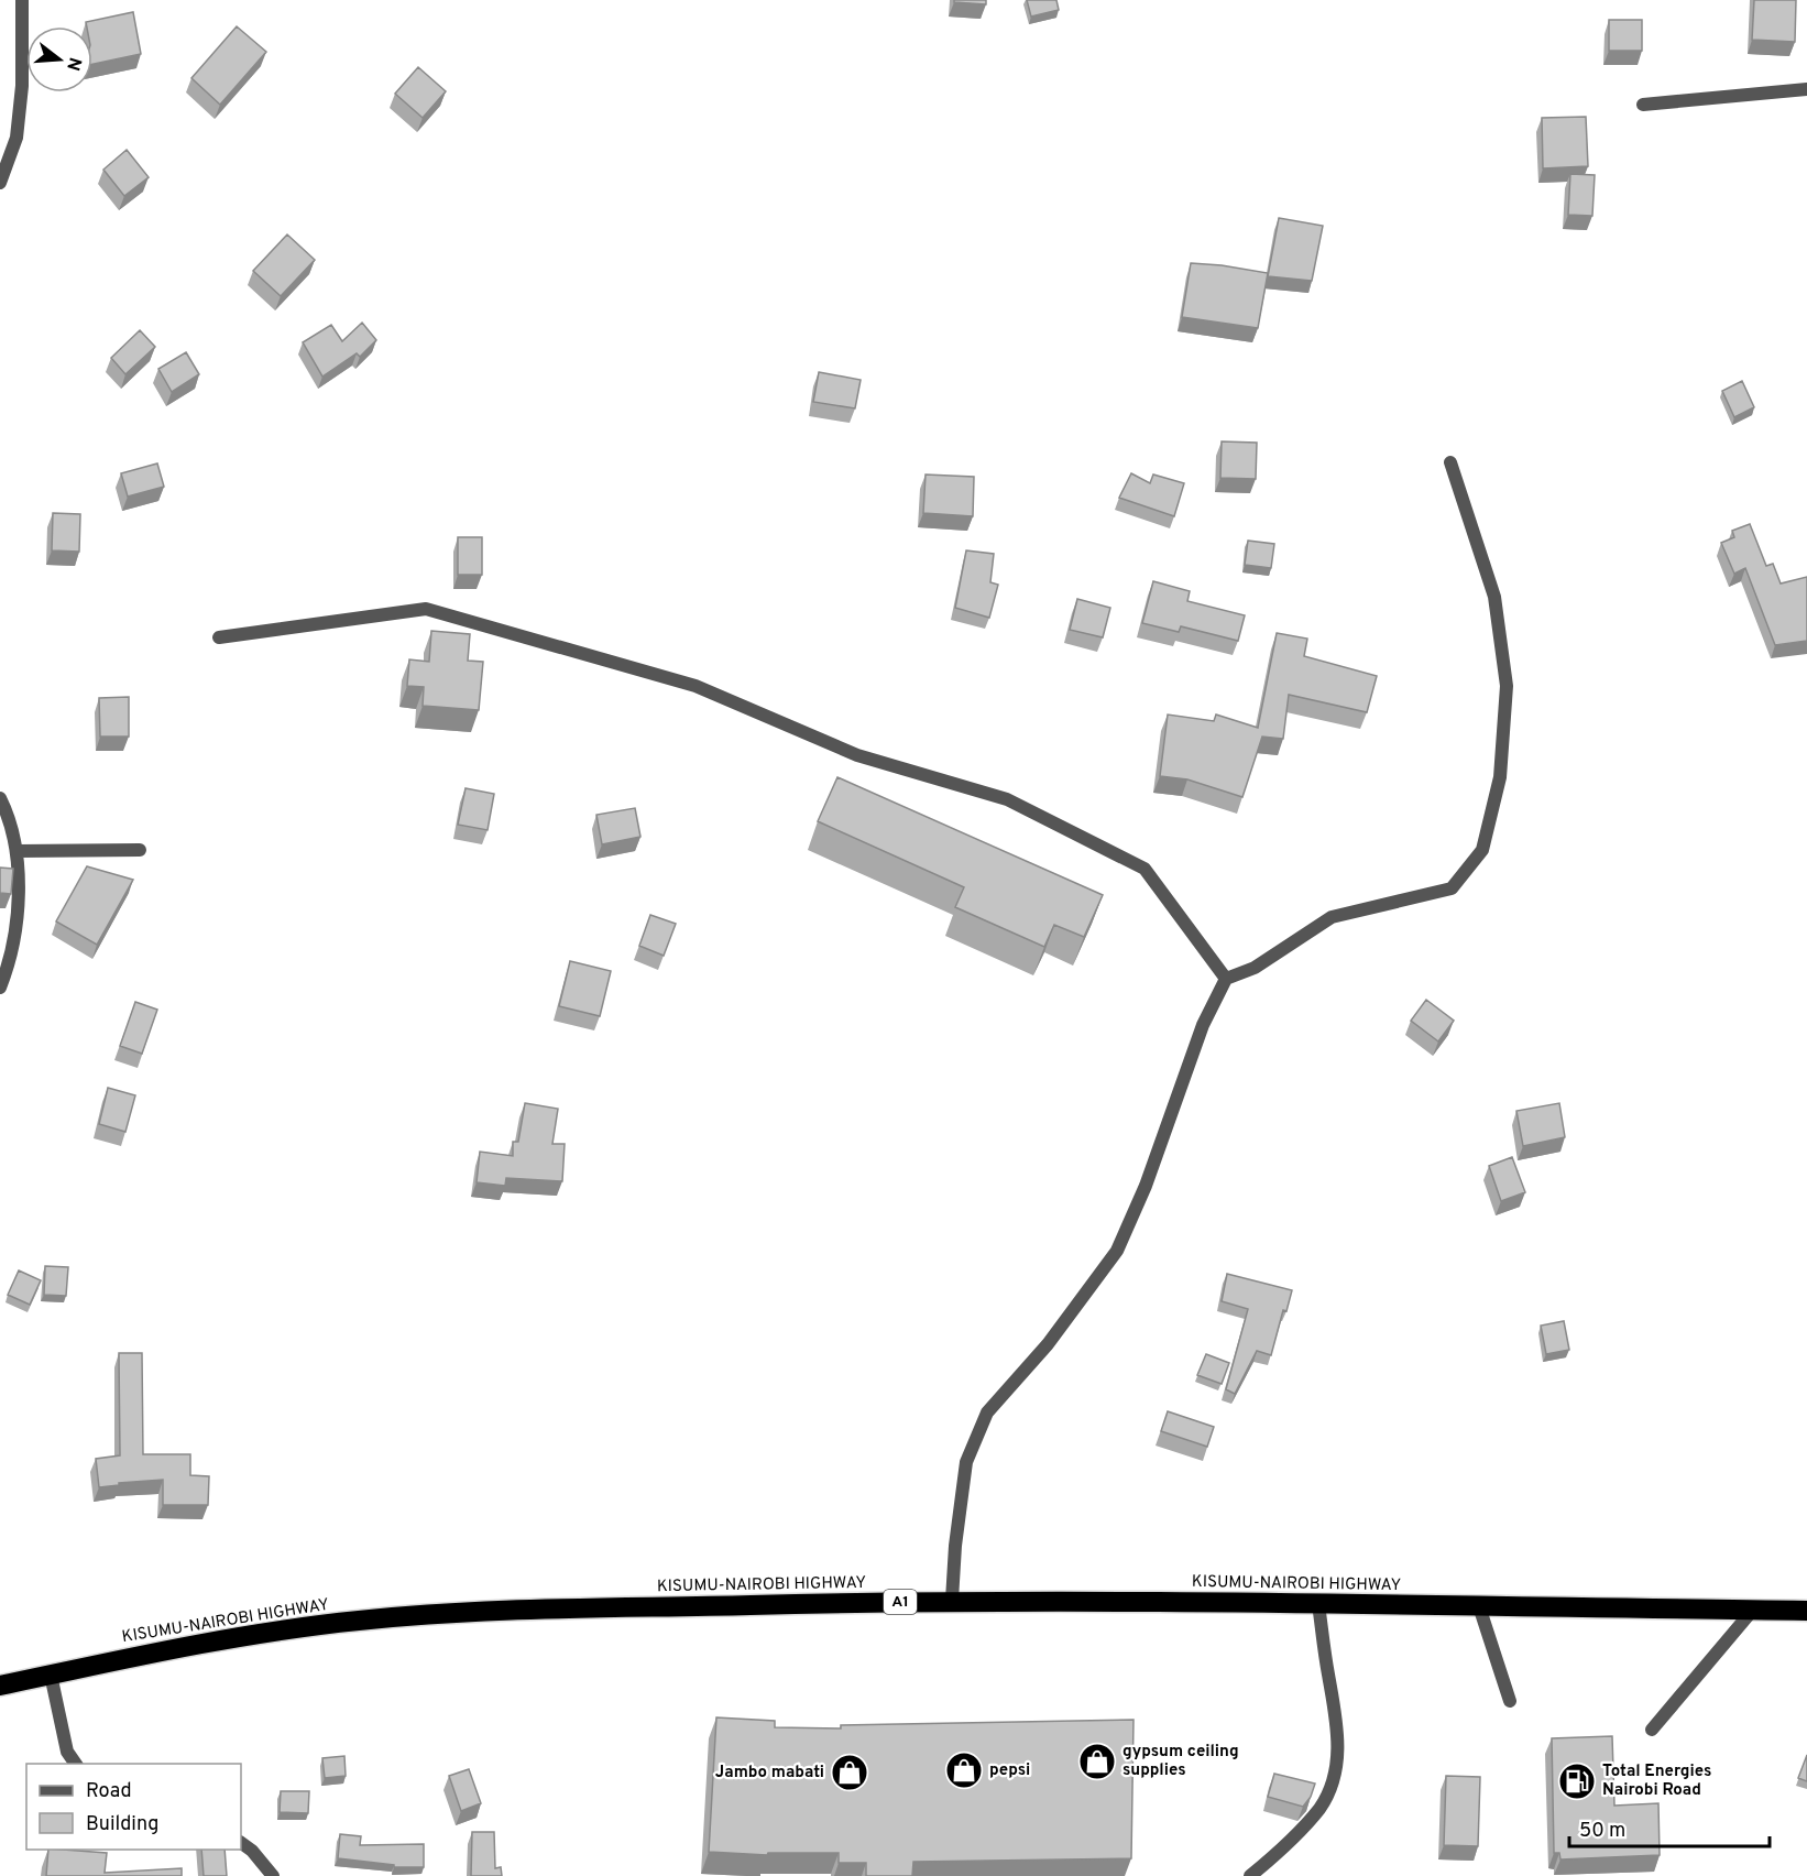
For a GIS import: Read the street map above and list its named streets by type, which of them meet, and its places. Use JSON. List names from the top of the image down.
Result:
{
  "streets": {
    "highway": ["KISUMU-NAIROBI HIGHWAY", "A1"]
  },
  "places": {
    "shop": ["gypsum ceiling supplies", "pepsi", "Jambo mabati"],
    "fuel station": ["Total Energies Nairobi Road"]
  },
  "legend": ["Road", "Building"],
  "scale_bar": "50 m",
  "north": "right"
}
